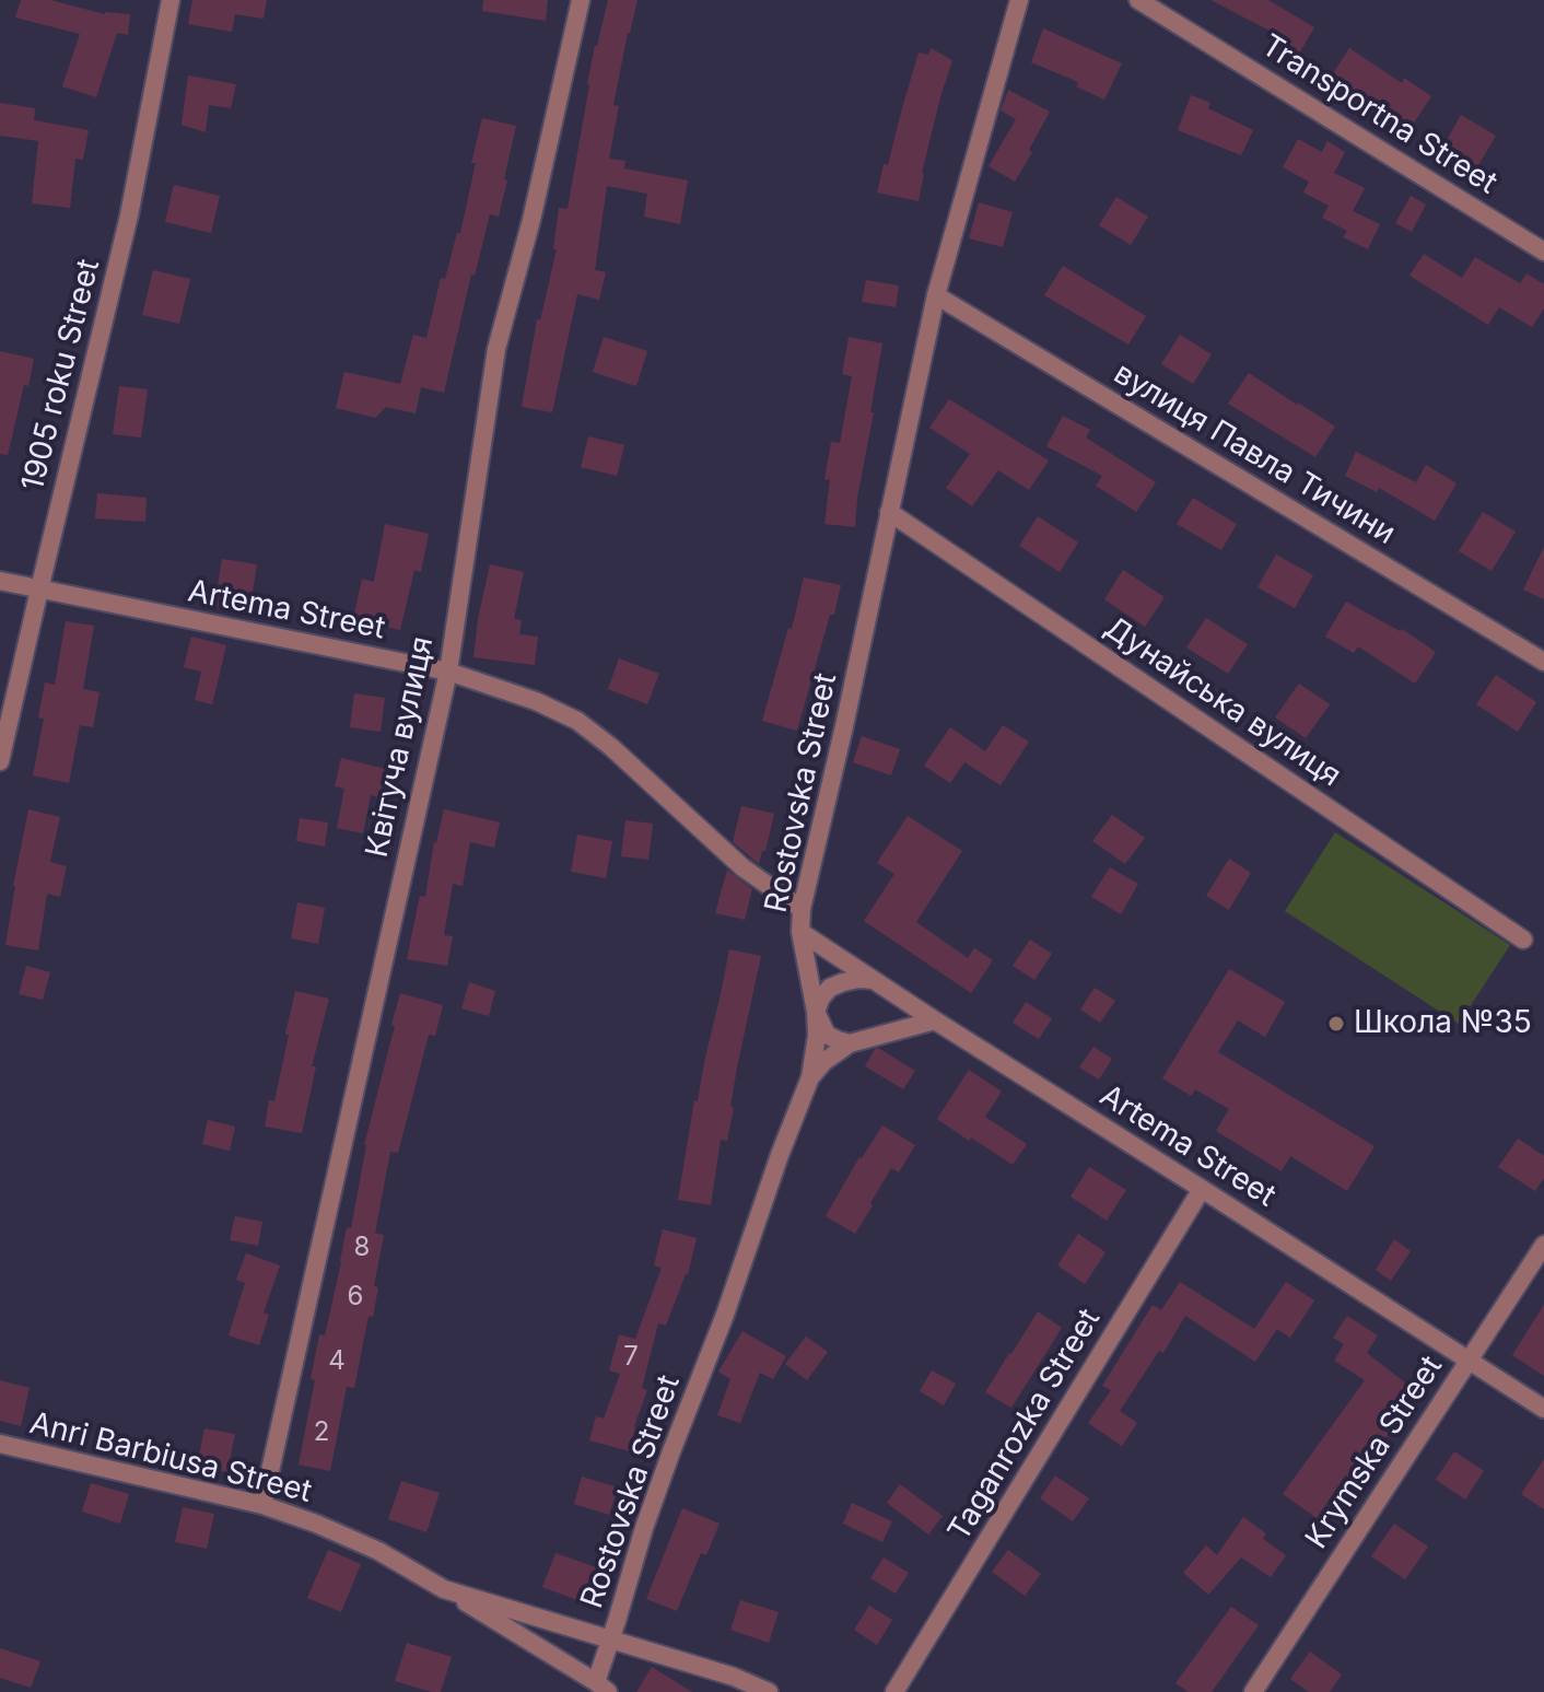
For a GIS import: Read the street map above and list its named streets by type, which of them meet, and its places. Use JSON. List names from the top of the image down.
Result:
{
  "streets": {
    "street": [
      "Transportna Street",
      "1905 roku Street",
      "вулиця Павла Тичини",
      "Artema Street",
      "Дунайська вулиця",
      "Квітуча вулиця",
      "Rostovska Street",
      "Taganrozka Street",
      "Krymska Street",
      "Anri Barbiusa Street"
    ]
  },
  "crossings": [
    ["1905 roku Street", "Artema Street"],
    ["вулиця Павла Тичини", "Rostovska Street"],
    ["Artema Street", "Квітуча вулиця"],
    ["Artema Street", "Rostovska Street"],
    ["Artema Street", "Taganrozka Street"],
    ["Artema Street", "Krymska Street"],
    ["Дунайська вулиця", "Rostovska Street"],
    ["Квітуча вулиця", "Anri Barbiusa Street"],
    ["Rostovska Street", "Anri Barbiusa Street"]
  ],
  "places": ["Школа №35"],
  "house_numbers": [
    "8",
    "6",
    "7",
    "4",
    "2"
  ]
}
